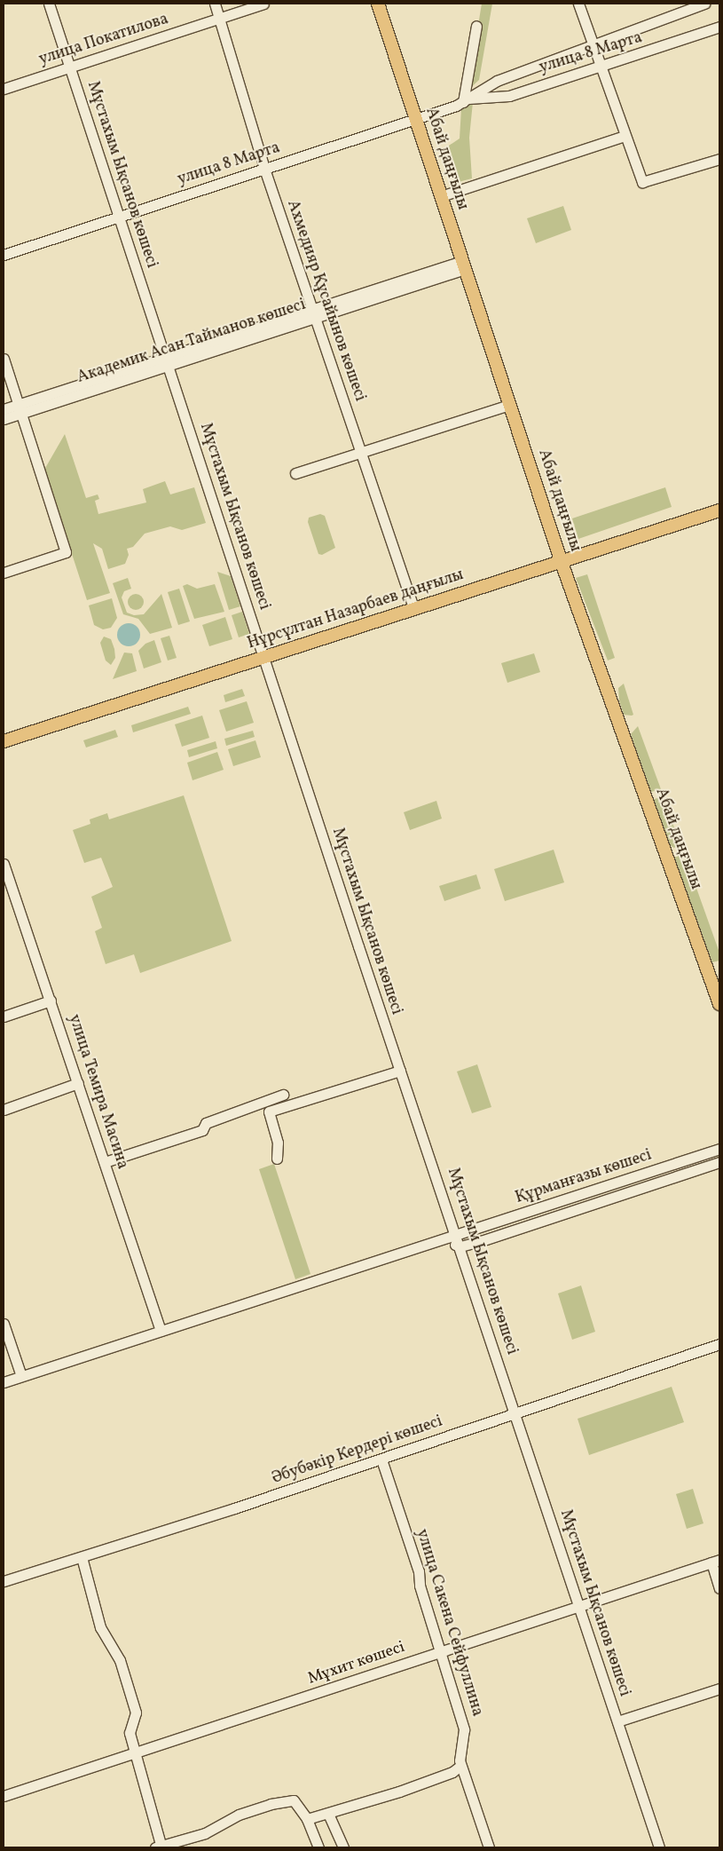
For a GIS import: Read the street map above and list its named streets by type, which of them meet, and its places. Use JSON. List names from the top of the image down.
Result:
{
  "streets": {
    "main road": ["Абай даңғылы", "Нұрсұлтан Назарбаев даңғылы"],
    "street": [
      "улица Покатилова",
      "улица 8 Марта",
      "Мұстахым Ықсанов көшесі",
      "Ахмедияр Құсайынов көшесі",
      "Академик Асан Тайманов көшесі",
      "улица Темира Масина",
      "Құрманғазы көшесі",
      "Әбубәкір Кердері көшесі",
      "улица Сакена Сейфуллина",
      "Мұхит көшесі"
    ]
  },
  "crossings": [
    ["улица Покатилова", "Мұстахым Ықсанов көшесі"],
    ["улица Покатилова", "Ахмедияр Құсайынов көшесі"],
    ["улица 8 Марта", "Абай даңғылы"],
    ["улица 8 Марта", "Мұстахым Ықсанов көшесі"],
    ["улица 8 Марта", "Ахмедияр Құсайынов көшесі"],
    ["Абай даңғылы", "Академик Асан Тайманов көшесі"],
    ["Абай даңғылы", "Нұрсұлтан Назарбаев даңғылы"],
    ["Мұстахым Ықсанов көшесі", "Академик Асан Тайманов көшесі"],
    ["Мұстахым Ықсанов көшесі", "Нұрсұлтан Назарбаев даңғылы"],
    ["Мұстахым Ықсанов көшесі", "Құрманғазы көшесі"],
    ["Мұстахым Ықсанов көшесі", "Әбубәкір Кердері көшесі"],
    ["Мұстахым Ықсанов көшесі", "Мұхит көшесі"],
    ["Ахмедияр Құсайынов көшесі", "Академик Асан Тайманов көшесі"],
    ["Ахмедияр Құсайынов көшесі", "Нұрсұлтан Назарбаев даңғылы"],
    ["улица Темира Масина", "Құрманғазы көшесі"],
    ["Әбубәкір Кердері көшесі", "улица Сакена Сейфуллина"],
    ["улица Сакена Сейфуллина", "Мұхит көшесі"]
  ]
}
